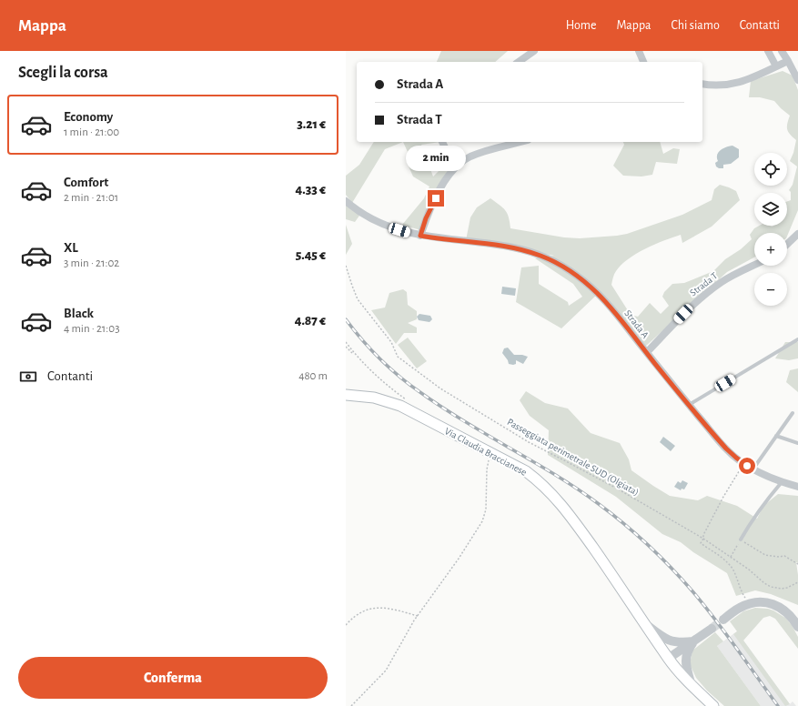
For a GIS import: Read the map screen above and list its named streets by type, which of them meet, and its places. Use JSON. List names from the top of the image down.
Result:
{
  "streets": {
    "main road": ["Via Claudia Braccianese"],
    "street": ["Strada T", "Strada A"],
    "path": ["Passeggiata perimetrale SUD (Olgiata)"]
  },
  "crossings": [
    ["Strada T", "Strada A"]
  ],
  "page": {
    "header": "Mappa",
    "nav": [
      "Home",
      "Mappa",
      "Chi siamo",
      "Contatti"
    ],
    "heading": "Scegli la corsa",
    "banner": ["Strada A", "Strada T"],
    "list": [
      {
        "name": "Economy",
        "note": "1 min · 21:00",
        "value": "3.21 €"
      },
      {
        "name": "Comfort",
        "note": "2 min · 21:01",
        "value": "4.33 €"
      },
      {
        "name": "XL",
        "note": "3 min · 21:02",
        "value": "5.45 €"
      },
      {
        "name": "Black",
        "note": "4 min · 21:03",
        "value": "4.87 €"
      }
    ],
    "bubble": "2 min",
    "map_buttons": ["+", "−"],
    "pay": ["Contanti", "480 m"],
    "buttons": "Conferma"
  }
}
